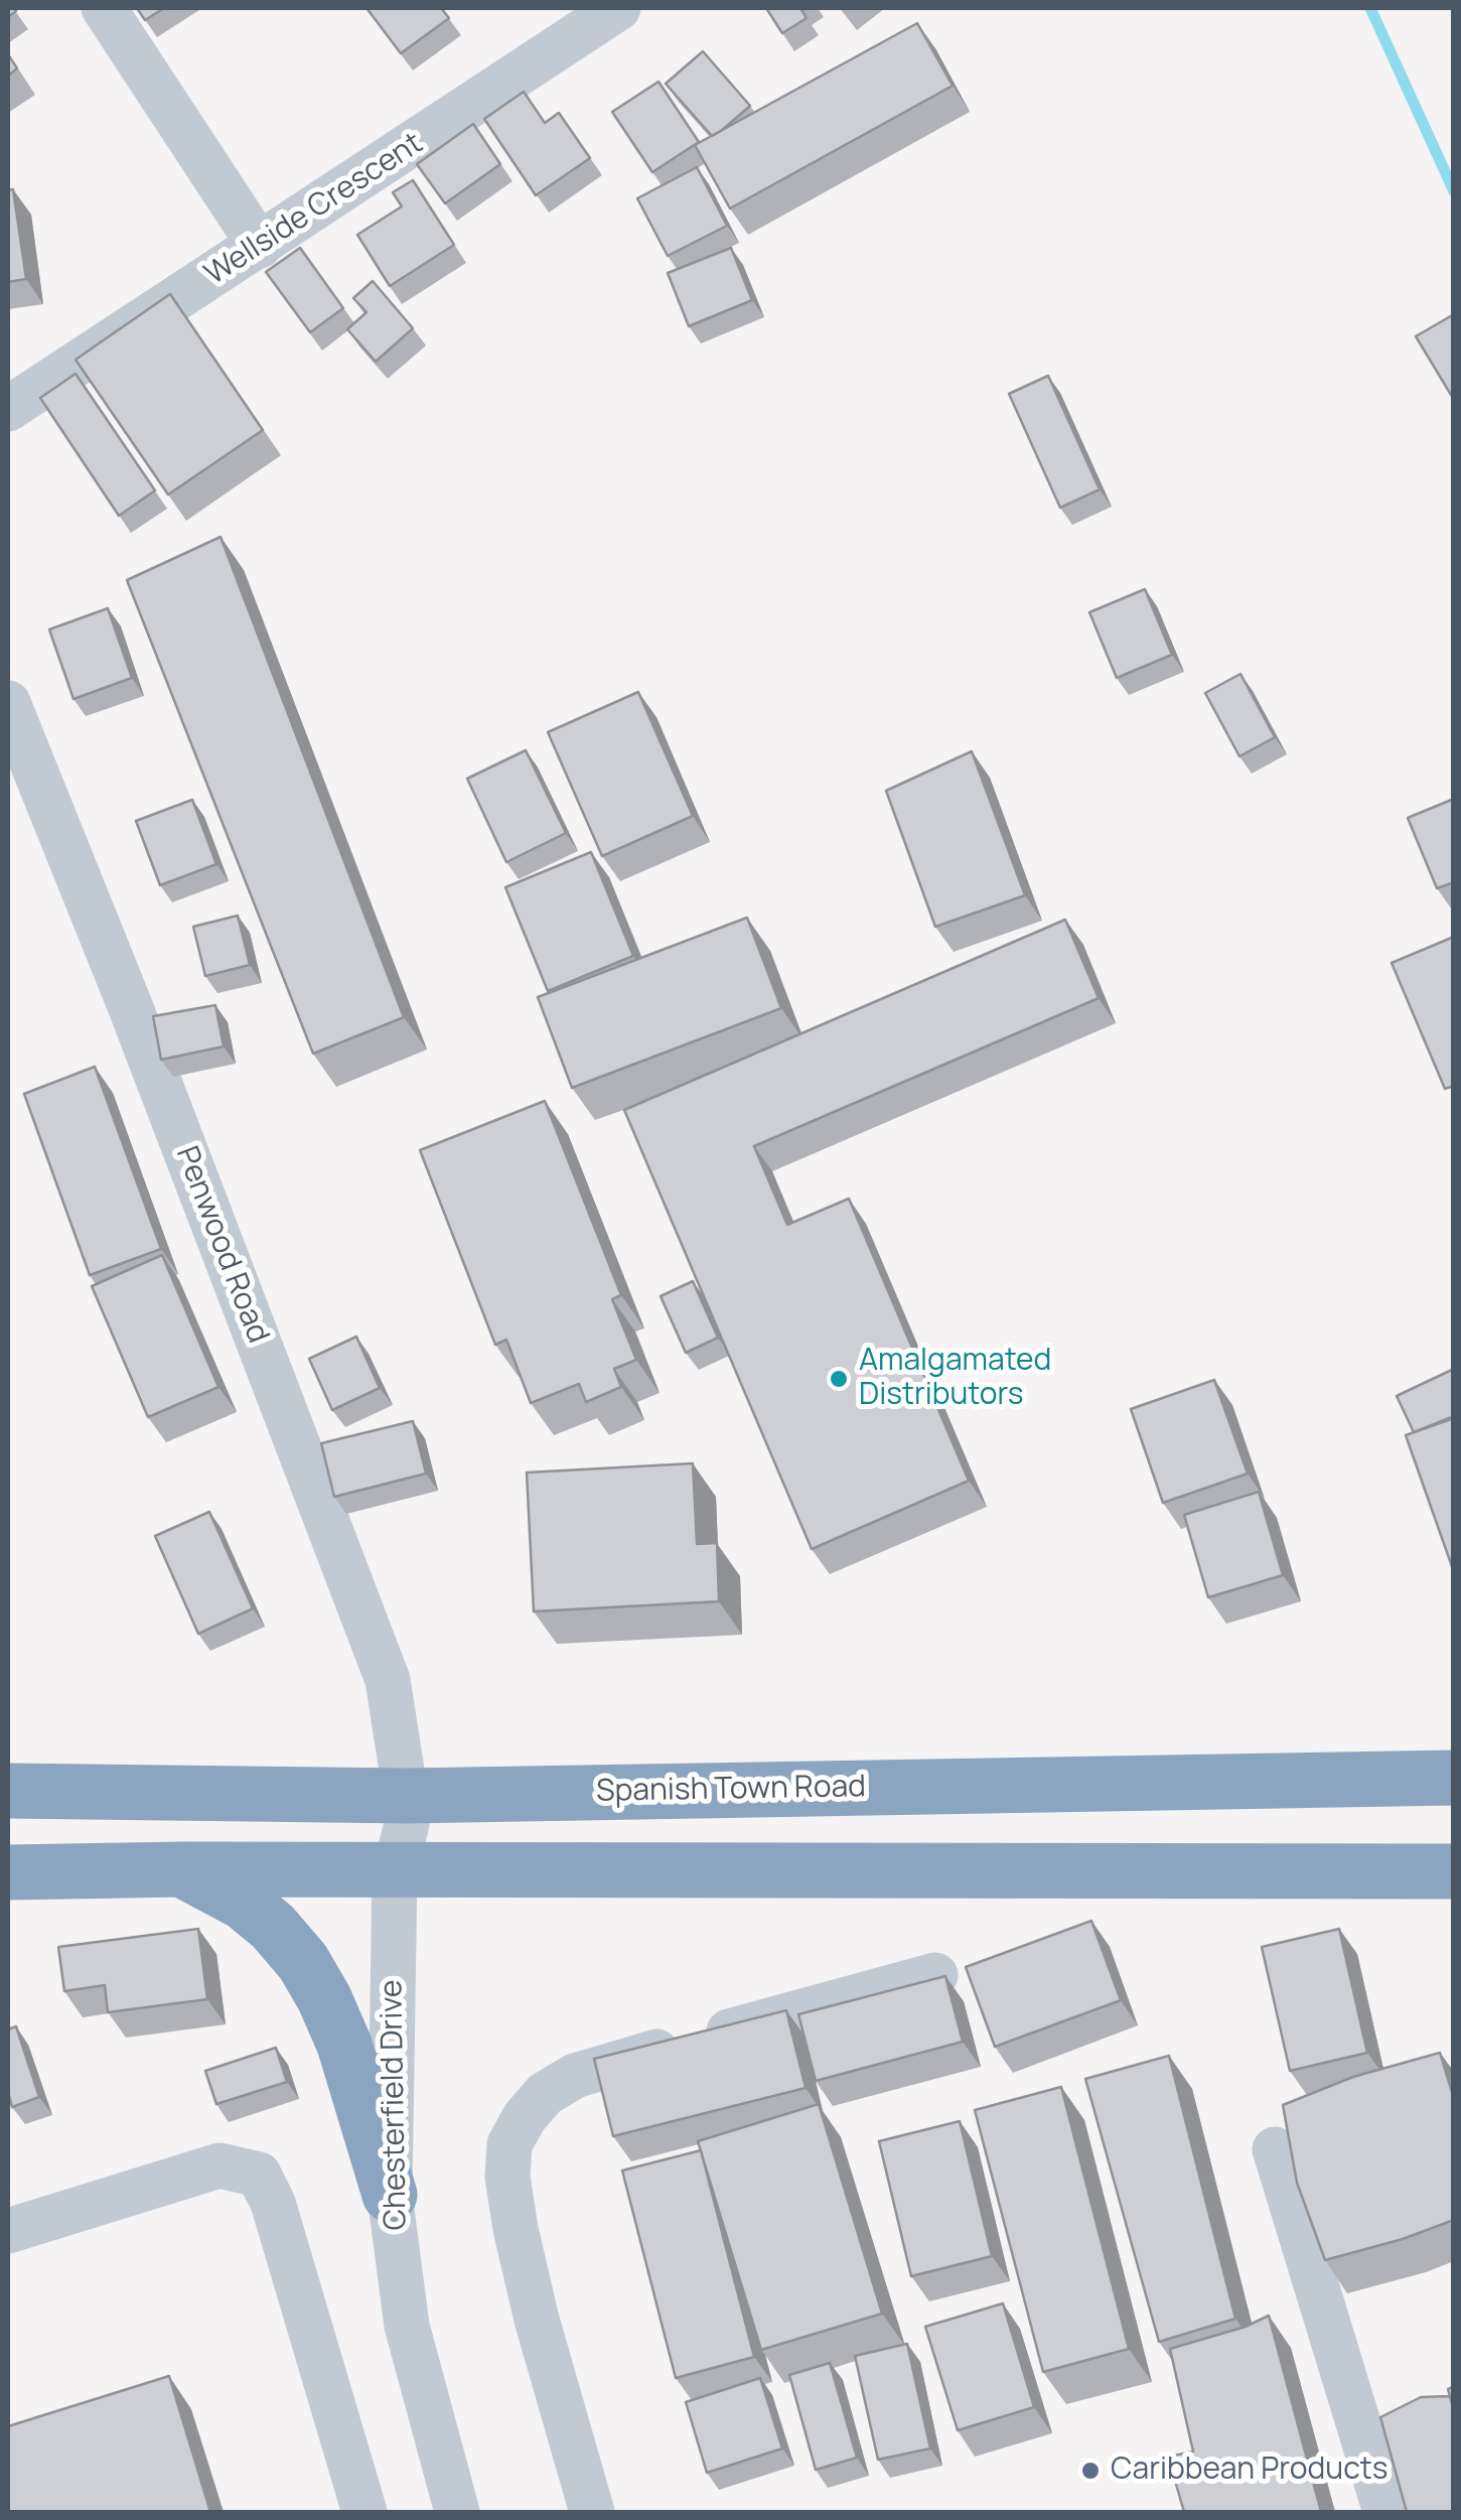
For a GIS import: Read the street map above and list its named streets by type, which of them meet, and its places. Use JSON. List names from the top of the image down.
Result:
{
  "streets": {
    "highway": ["Spanish Town Road"],
    "street": ["Wellside Crescent", "Penwood Road", "Chesterfield Drive"]
  },
  "crossings": [
    ["Penwood Road", "Spanish Town Road"],
    ["Penwood Road", "Chesterfield Drive"]
  ],
  "places": ["Amalgamated Distributors", "Caribbean Products"]
}
